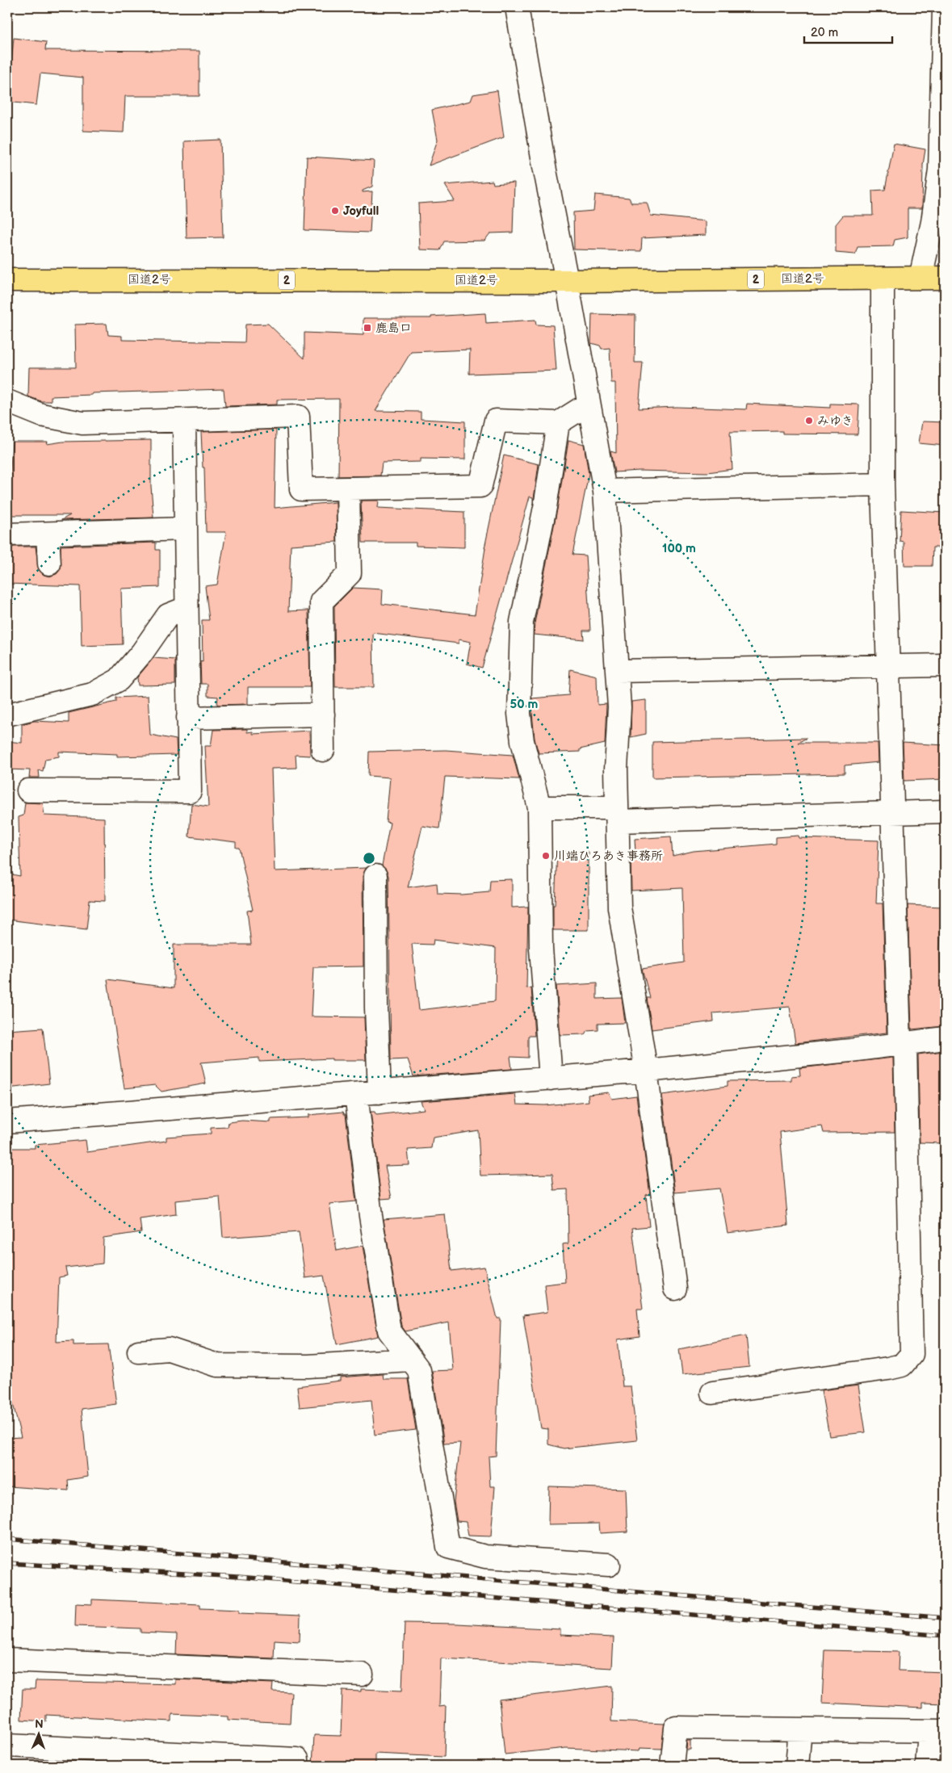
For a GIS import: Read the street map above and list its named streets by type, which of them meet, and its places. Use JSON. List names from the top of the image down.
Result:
{
  "streets": {
    "highway": ["国道2号", "2"]
  },
  "places": {
    "other": ["Joyfull", "みゆき", "川端ひろあき事務所"],
    "transit": ["鹿島口"]
  },
  "scale_bar": "20 m",
  "north": "top",
  "rings": ["100 m", "50 m"]
}
